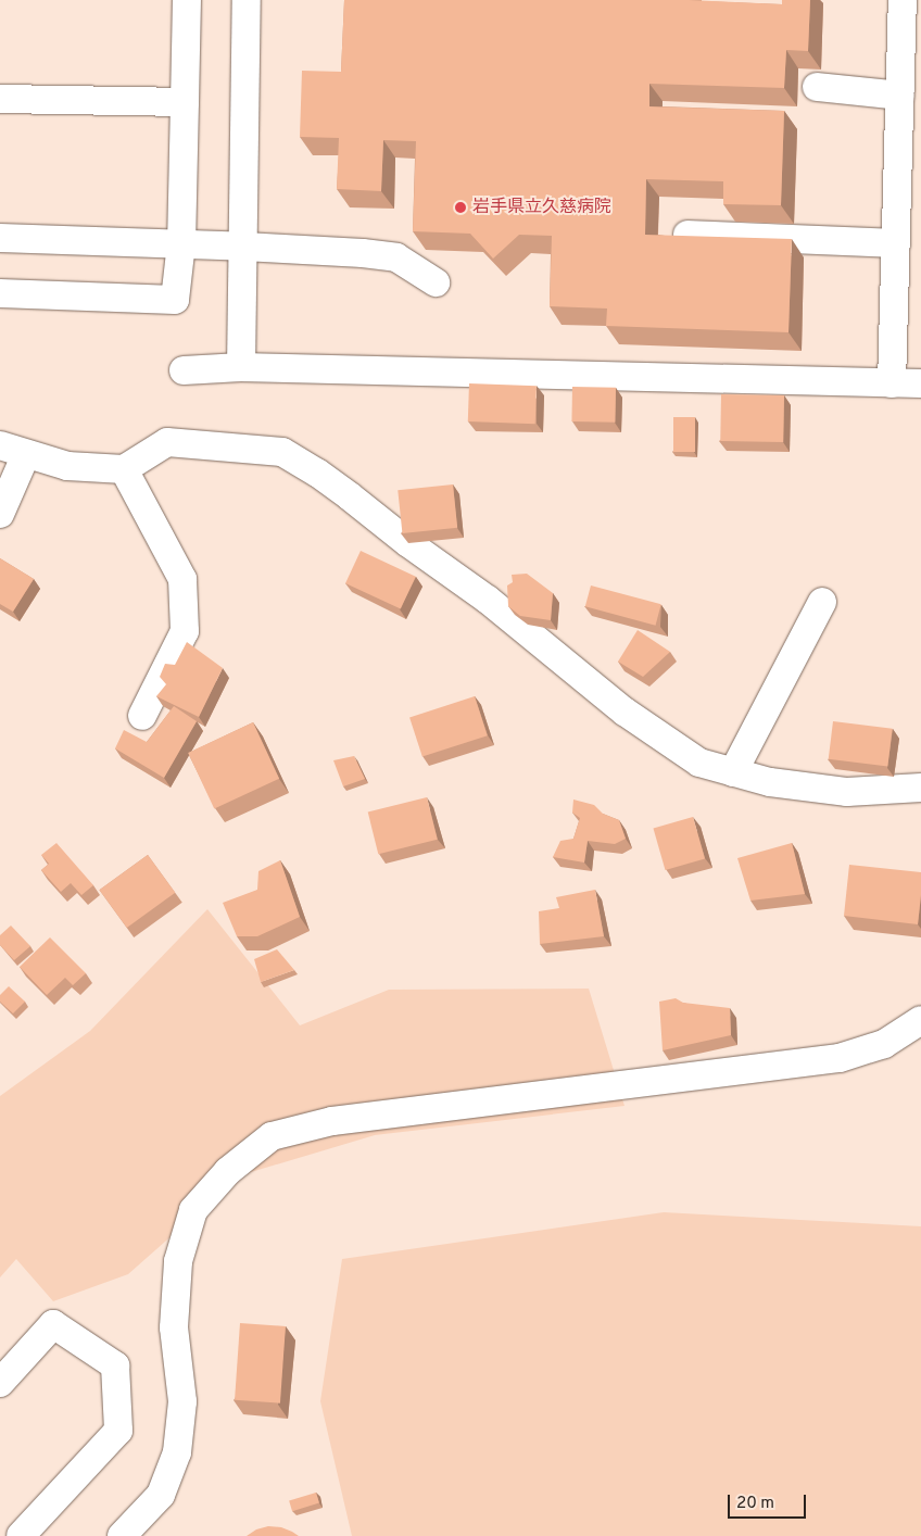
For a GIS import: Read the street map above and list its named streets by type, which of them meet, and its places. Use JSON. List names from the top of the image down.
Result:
{
  "places": ["岩手県立久慈病院"],
  "scale_bar": "20 m"
}
